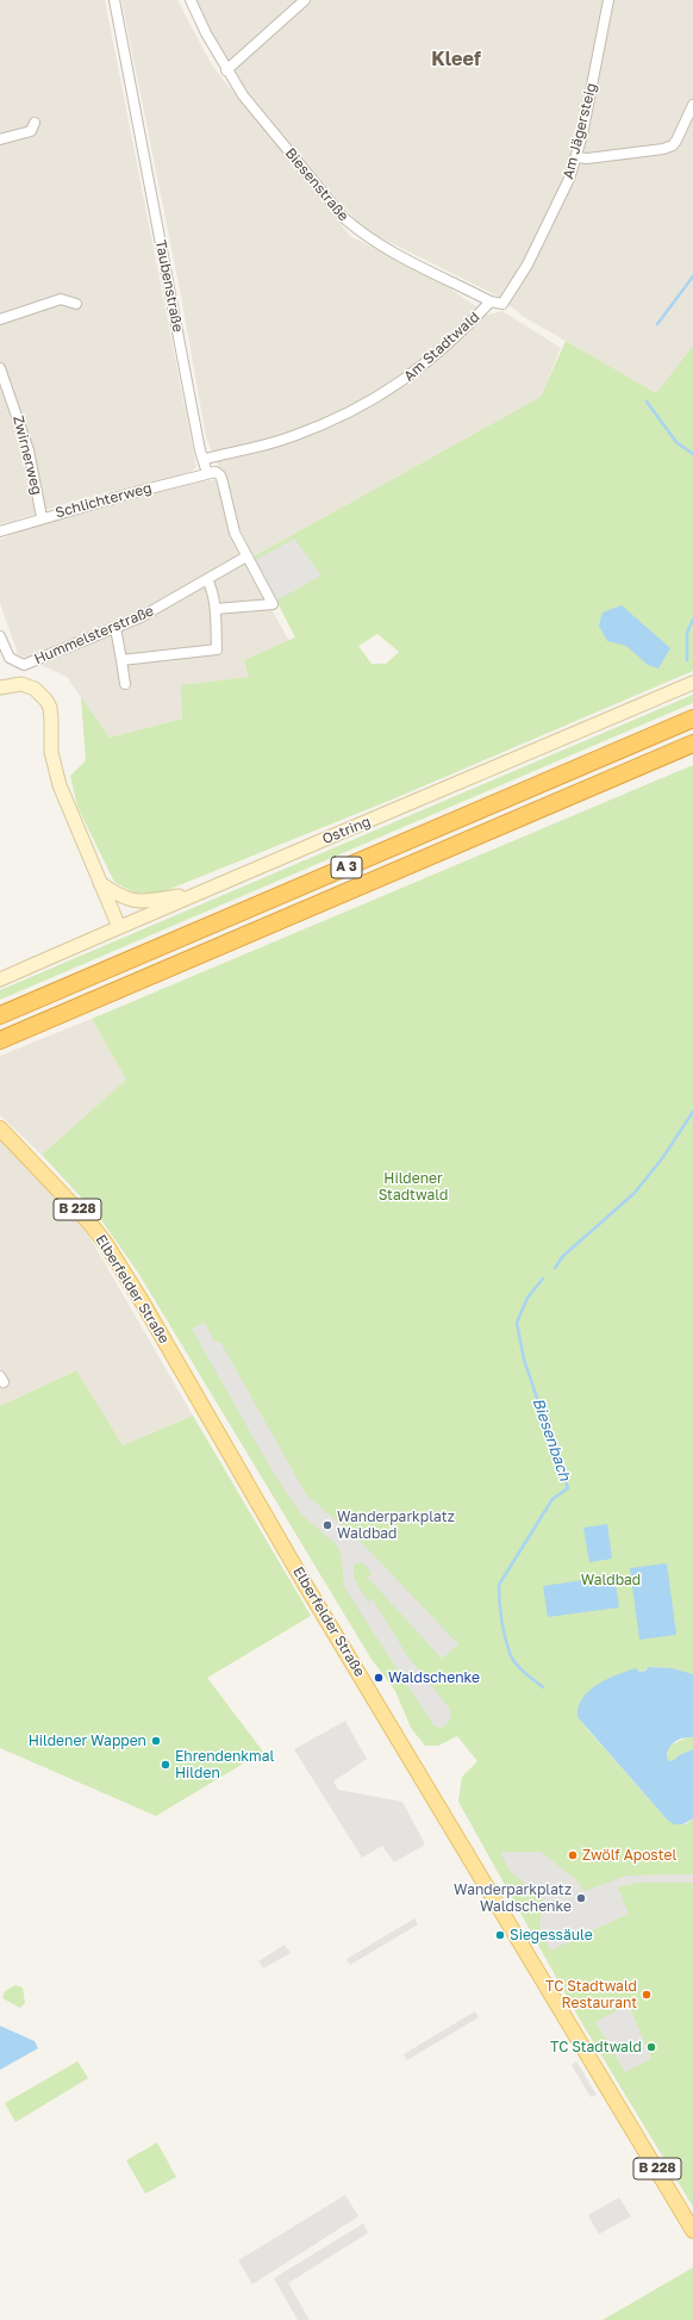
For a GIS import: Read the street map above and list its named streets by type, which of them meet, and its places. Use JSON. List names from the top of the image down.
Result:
{
  "streets": {
    "highway": ["A 3"],
    "main road": ["Ostring", "B 228", "Elberfelder Straße"],
    "street": [
      "Am Jägersteig",
      "Biesenstraße",
      "Taubenstraße",
      "Am Stadtwald",
      "Zwirnerweg",
      "Schlichterweg",
      "Hummelsterstraße"
    ]
  },
  "crossings": [
    ["Am Jägersteig", "Biesenstraße"],
    ["Biesenstraße", "Am Stadtwald"],
    ["Taubenstraße", "Am Stadtwald"],
    ["Taubenstraße", "Schlichterweg"],
    ["Zwirnerweg", "Schlichterweg"]
  ],
  "districts": ["Kleef"],
  "water": ["Biesenbach"],
  "parks": ["Hildener Stadtwald", "Waldbad"],
  "places": [
    "Wanderparkplatz Waldbad",
    "Waldschenke",
    "Hildener Wappen",
    "Ehrendenkmal Hilden",
    "Zwölf Apostel",
    "Wanderparkplatz Waldschenke",
    "Siegessäule",
    "TC Stadtwald Restaurant",
    "TC Stadtwald"
  ]
}
